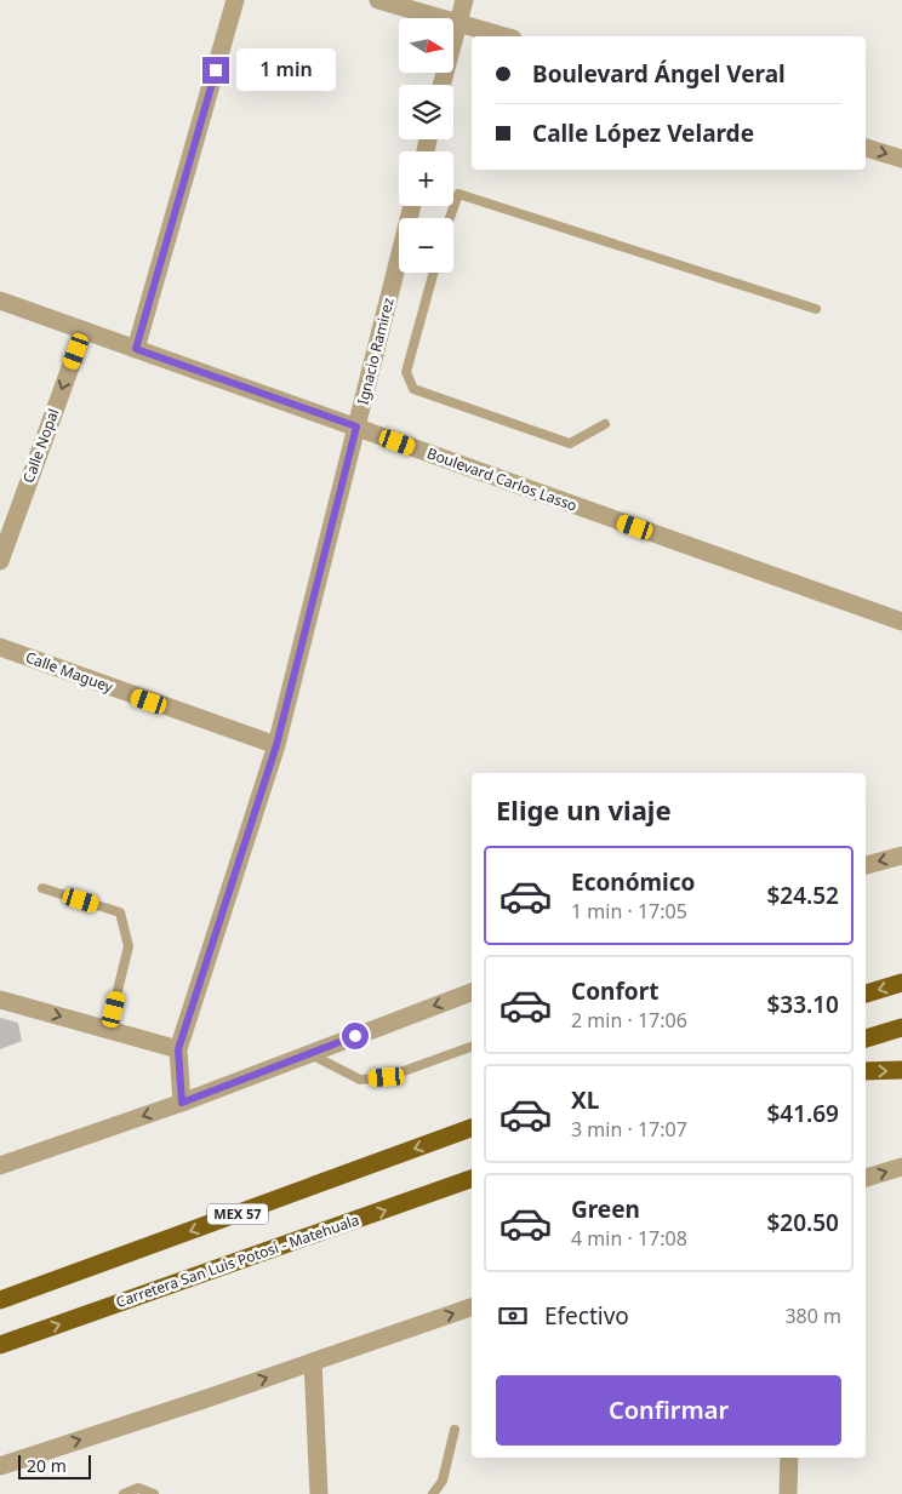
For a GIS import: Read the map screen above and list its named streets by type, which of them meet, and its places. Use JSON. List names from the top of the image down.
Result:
{
  "streets": {
    "highway": ["MEX 57", "Carretera San Luis Potosi - Matehuala"],
    "street": [
      "Ignacio Ramirez",
      "Calle Nopal",
      "Boulevard Carlos Lasso",
      "Calle Maguey"
    ]
  },
  "crossings": [
    ["Ignacio Ramirez", "Boulevard Carlos Lasso"],
    ["Ignacio Ramirez", "Calle Maguey"],
    ["Calle Nopal", "Boulevard Carlos Lasso"]
  ],
  "one_way": ["Calle Nopal"],
  "scale_bar": "20 m",
  "north": "right",
  "page": {
    "map_buttons": ["+", "−"],
    "banner": ["Boulevard Ángel Veral", "Calle López Velarde"],
    "bubble": "1 min",
    "heading": "Elige un viaje",
    "list": [
      {
        "name": "Económico",
        "note": "1 min · 17:05",
        "value": "$24.52"
      },
      {
        "name": "Confort",
        "note": "2 min · 17:06",
        "value": "$33.10"
      },
      {
        "name": "XL",
        "note": "3 min · 17:07",
        "value": "$41.69"
      },
      {
        "name": "Green",
        "note": "4 min · 17:08",
        "value": "$20.50"
      }
    ],
    "pay": ["Efectivo", "380 m"],
    "buttons": "Confirmar",
    "scale": "20 m"
  }
}
